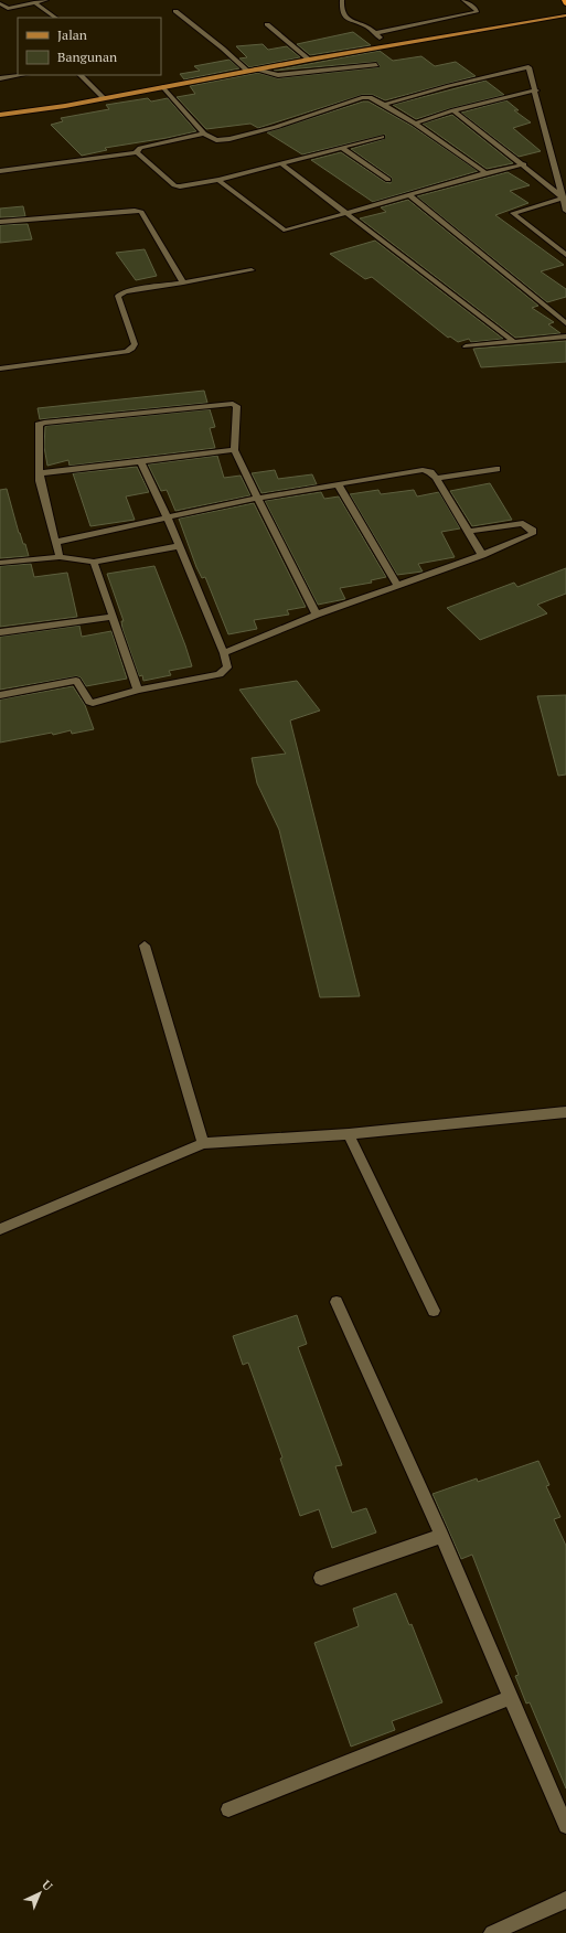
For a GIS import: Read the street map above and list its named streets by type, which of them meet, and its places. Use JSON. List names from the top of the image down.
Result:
{
  "legend": ["Jalan", "Bangunan"],
  "north": "top right"
}
